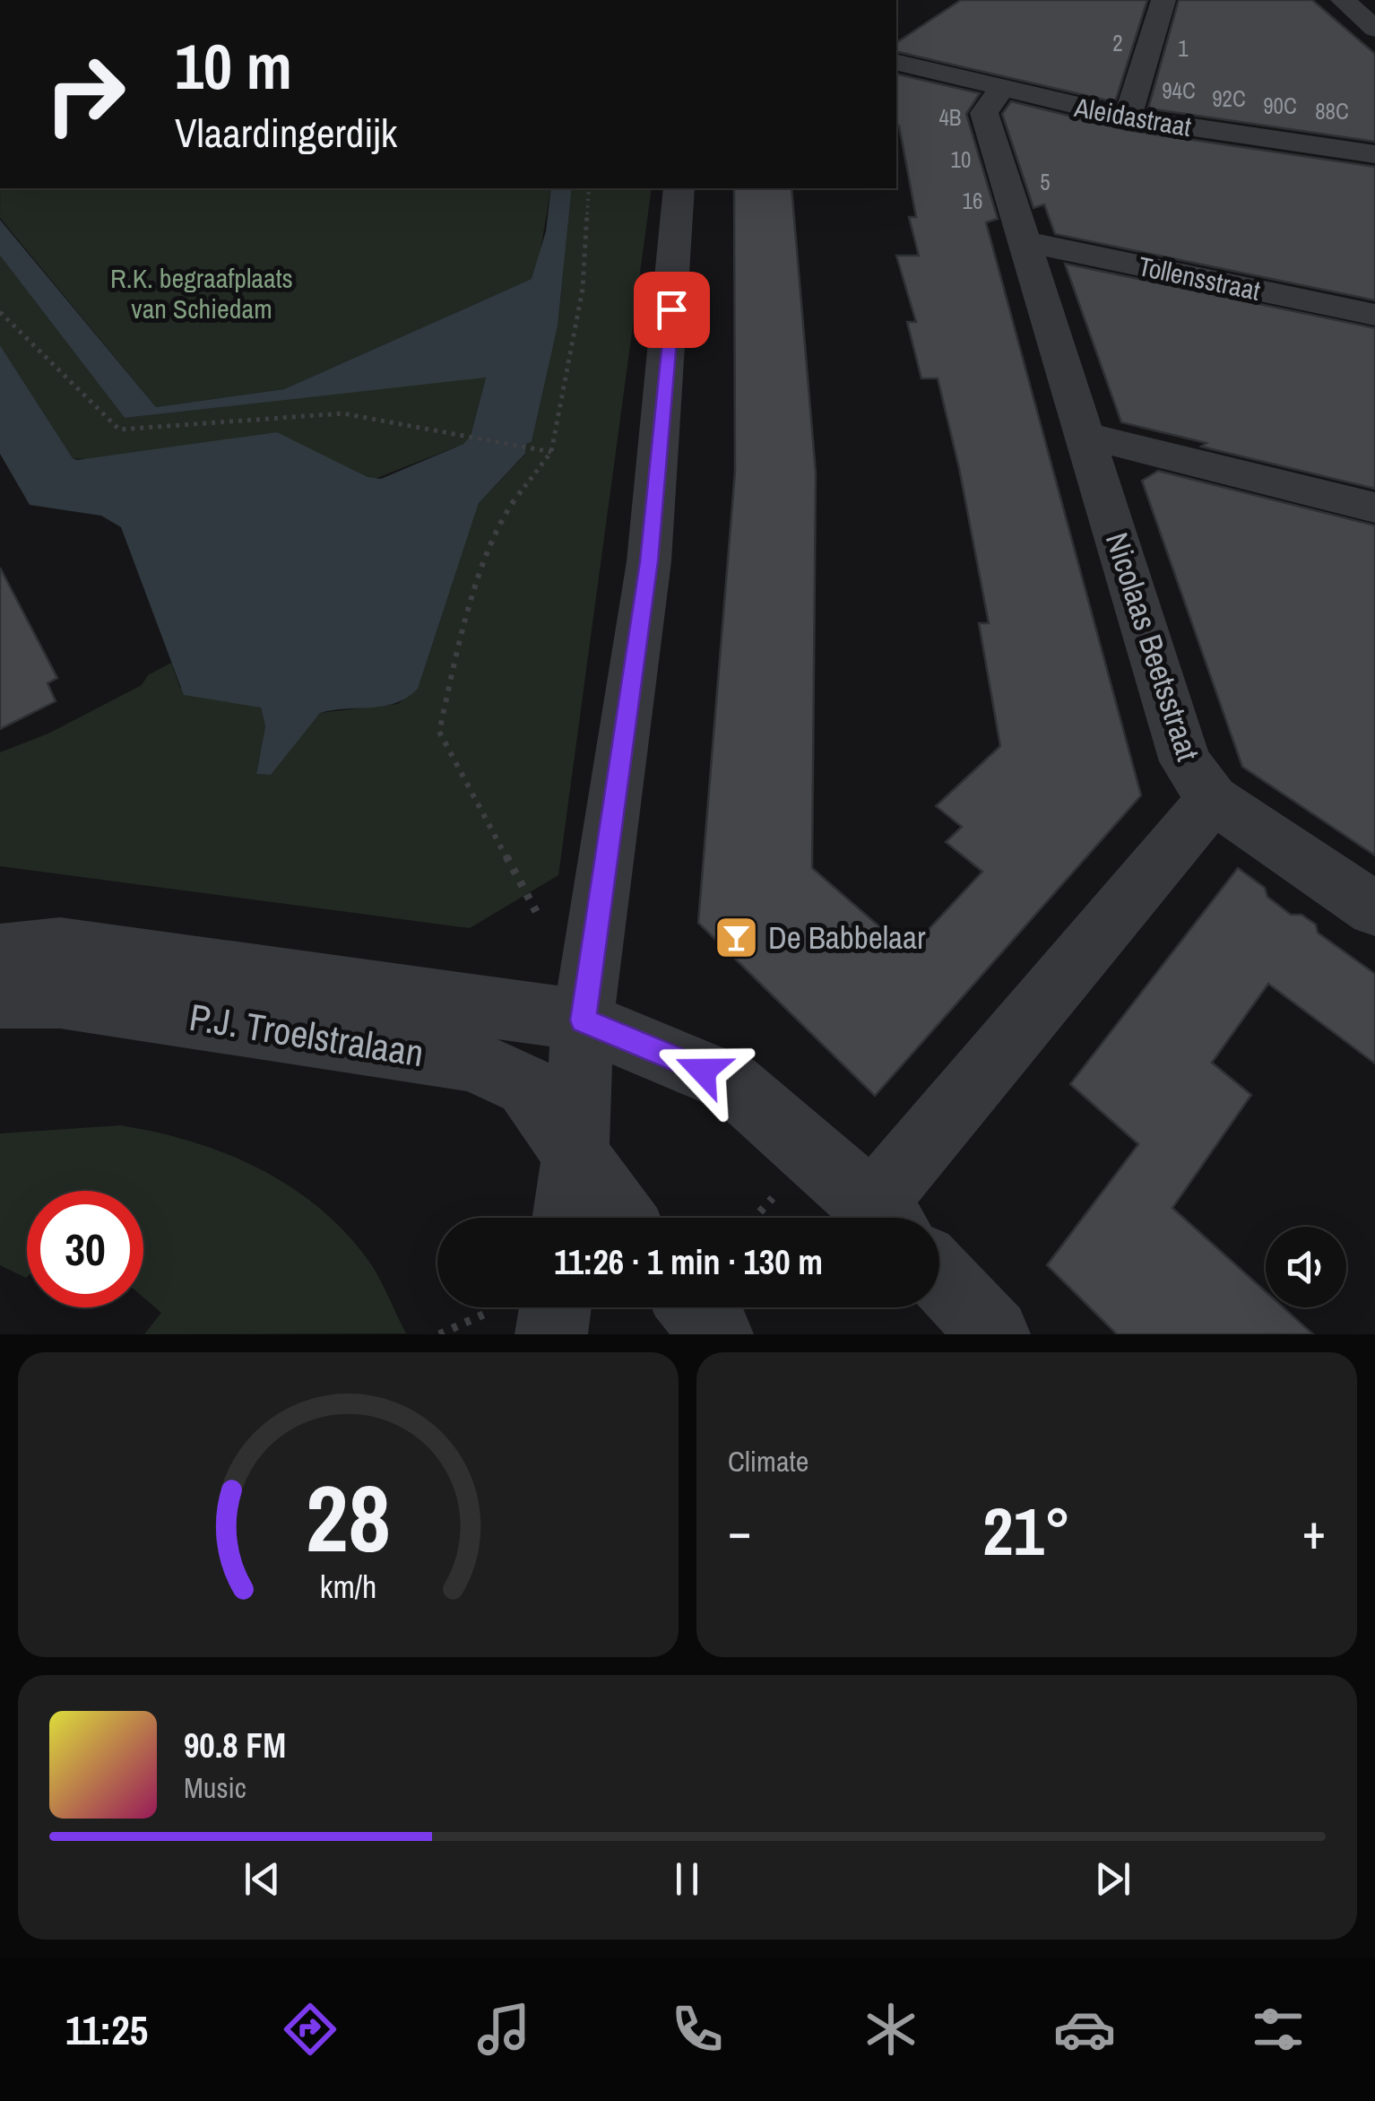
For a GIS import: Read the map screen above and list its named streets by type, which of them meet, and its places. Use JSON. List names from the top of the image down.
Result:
{
  "streets": {
    "street": [
      "Aleidastraat",
      "Tollensstraat",
      "Nicolaas Beetsstraat",
      "P.J. Troelstralaan"
    ]
  },
  "crossings": [
    ["Aleidastraat", "Nicolaas Beetsstraat"],
    ["Tollensstraat", "Nicolaas Beetsstraat"]
  ],
  "parks": ["R.K. begraafplaats van Schiedam"],
  "places": {
    "bar": ["De Babbelaar"]
  },
  "house_numbers": [
    "2",
    "1",
    "94C",
    "92C",
    "90C",
    "88C",
    "4B",
    "10",
    "5",
    "16"
  ],
  "page": {
    "turn": ["10 m", "Vlaardingerdijk"],
    "limit": "30",
    "trip": "11:26 · 1 min · 130 m",
    "tile": "Climate",
    "heat": ["−", "21°", "+"],
    "song": ["90.8 FM", "Music"],
    "tabs": "11:25",
    "gauge": ["28", "km/h"]
  }
}
